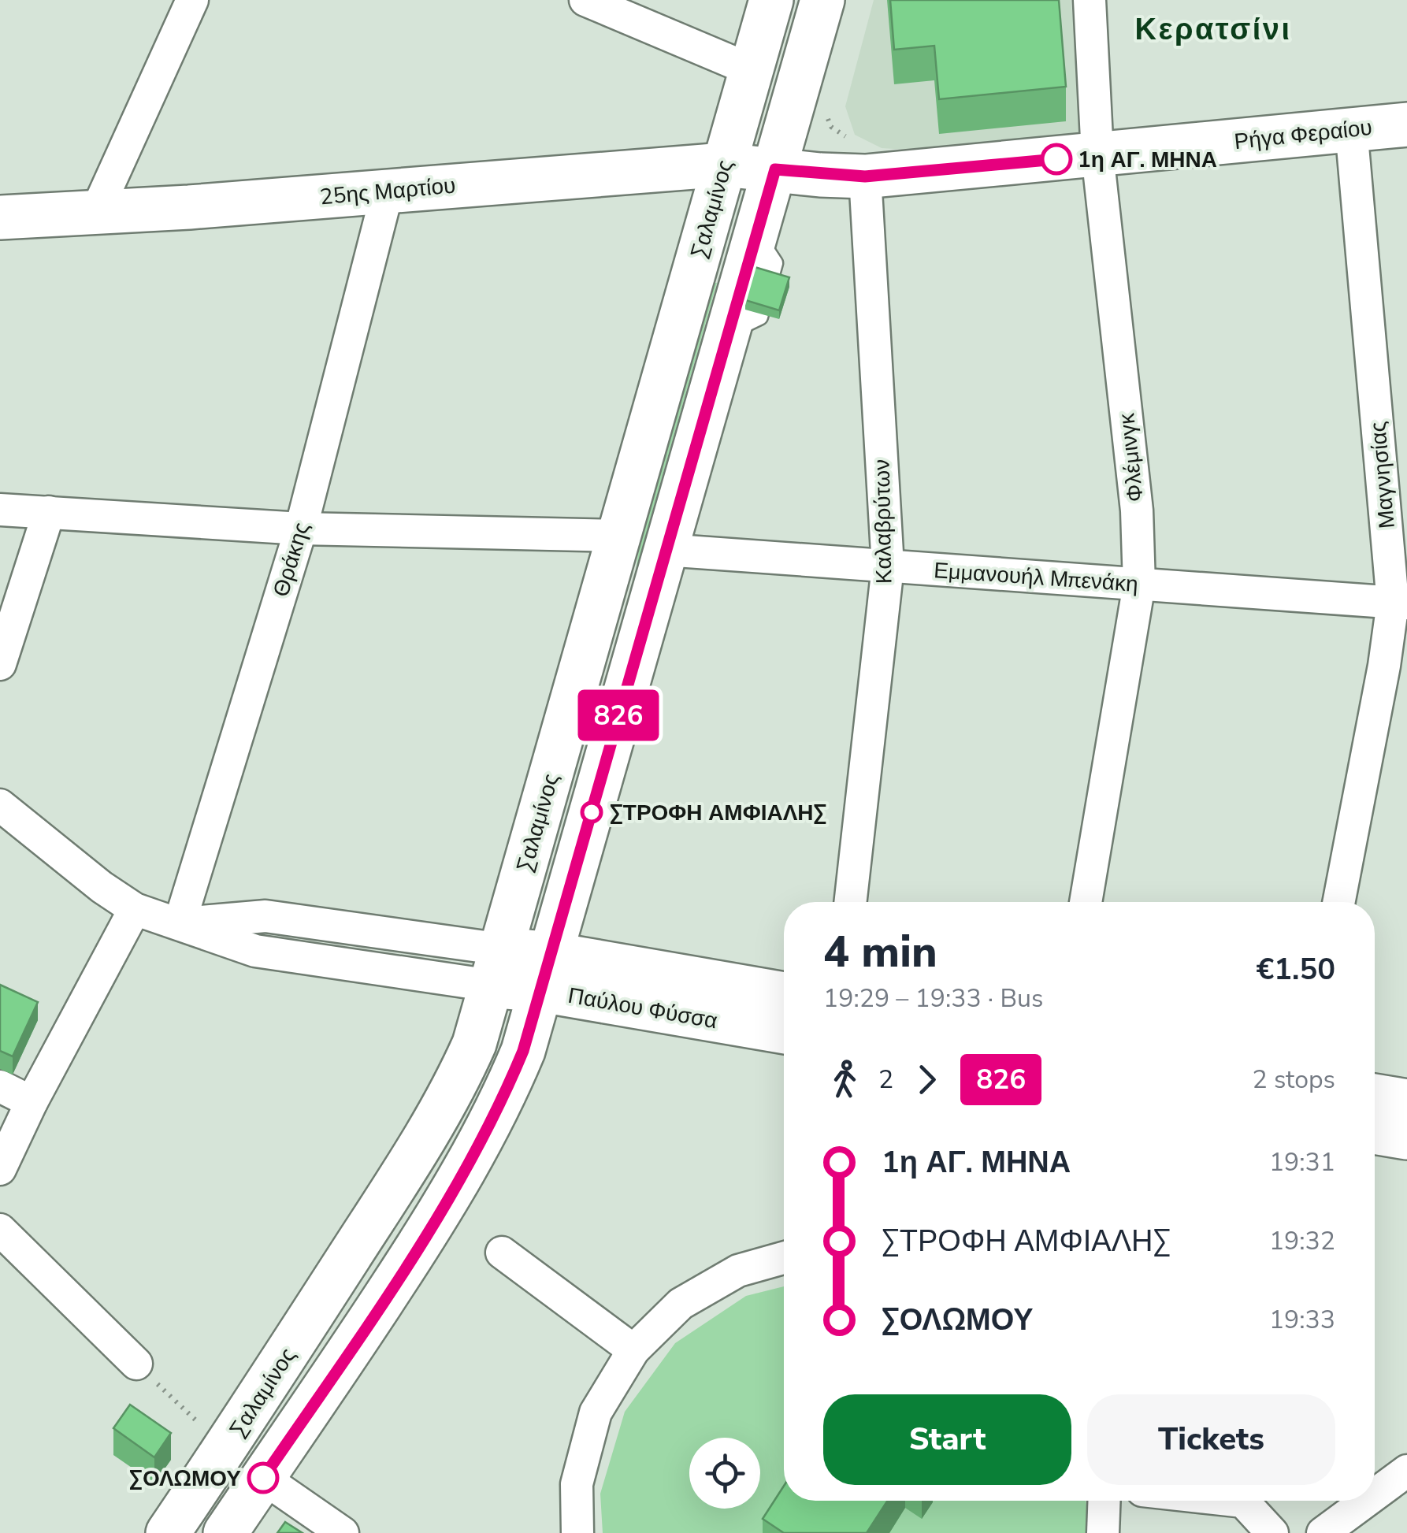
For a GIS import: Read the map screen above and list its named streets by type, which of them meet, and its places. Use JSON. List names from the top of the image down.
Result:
{
  "streets": {
    "main road": [
      "Ρήγα Φεραίου",
      "25ης Μαρτίου",
      "Σαλαμίνος",
      "Παύλου Φύσσα"
    ],
    "street": [
      "Φλέμινγκ",
      "Μαγνησίας",
      "Καλαβρύτων",
      "Θράκης",
      "Εμμανουήλ Μπενάκη"
    ]
  },
  "crossings": [
    ["Ρήγα Φεραίου", "25ης Μαρτίου"],
    ["Ρήγα Φεραίου", "Φλέμινγκ"],
    ["Ρήγα Φεραίου", "Μαγνησίας"],
    ["Ρήγα Φεραίου", "Καλαβρύτων"],
    ["25ης Μαρτίου", "Σαλαμίνος"],
    ["25ης Μαρτίου", "Θράκης"],
    ["Σαλαμίνος", "Παύλου Φύσσα"],
    ["Φλέμινγκ", "Εμμανουήλ Μπενάκη"],
    ["Μαγνησίας", "Εμμανουήλ Μπενάκη"],
    ["Καλαβρύτων", "Εμμανουήλ Μπενάκη"]
  ],
  "districts": ["Κερατσίνι"],
  "places": ["1η ΑΓ. ΜΗΝΑ", "ΣΤΡΟΦΗ ΑΜΦΙΑΛΗΣ", "ΣΟΛΩΜΟΥ"],
  "lines": ["bus line 826"],
  "page": {
    "on_map": "826",
    "heading": ["4 min", "19:29 – 19:33 · Bus", "€1.50"],
    "legs": ["2", "826", "2 stops"],
    "list": [
      {
        "name": "1η ΑΓ. ΜΗΝΑ",
        "value": "19:31"
      },
      {
        "name": "ΣΤΡΟΦΗ ΑΜΦΙΑΛΗΣ",
        "value": "19:32"
      },
      {
        "name": "ΣΟΛΩΜΟΥ",
        "value": "19:33"
      }
    ],
    "buttons": ["Start", "Tickets"]
  }
}
